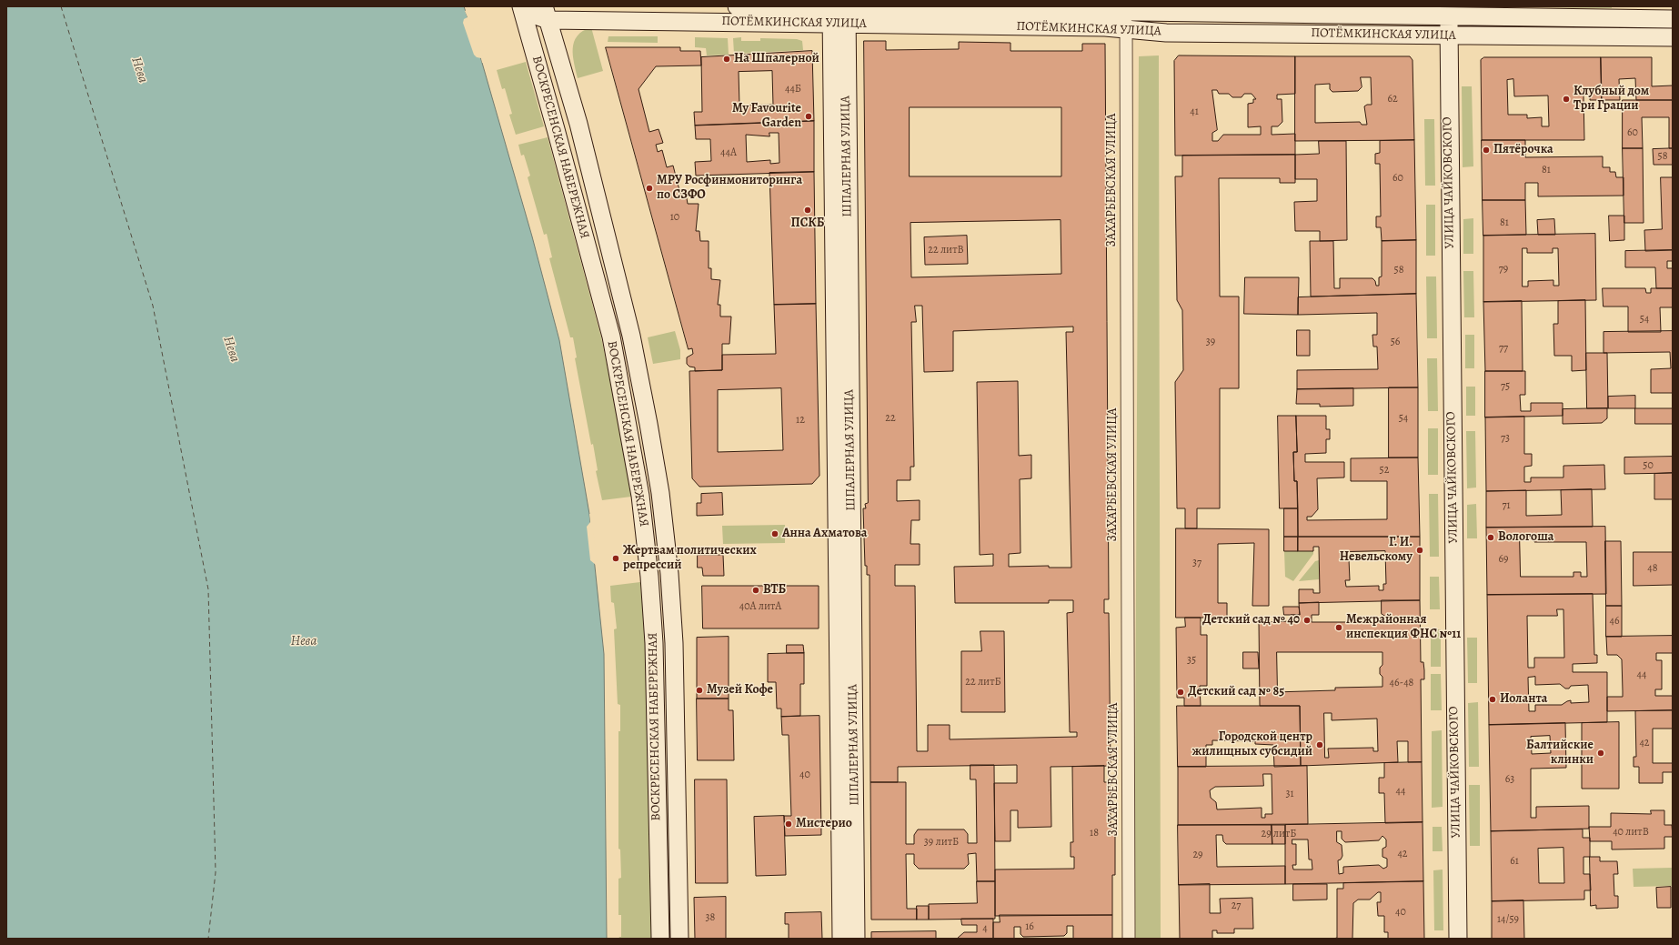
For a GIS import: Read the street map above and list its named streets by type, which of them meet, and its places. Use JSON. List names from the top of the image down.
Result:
{
  "streets": {
    "street": [
      "ПОТЁМКИНСКАЯ УЛИЦА",
      "ВОСКРЕСЕНСКАЯ НАБЕРЕЖНАЯ",
      "ШПАЛЕРНАЯ УЛИЦА",
      "ЗАХАРЬЕВСКАЯ УЛИЦА",
      "УЛИЦА ЧАЙКОВСКОГО"
    ]
  },
  "crossings": [
    ["ПОТЁМКИНСКАЯ УЛИЦА", "ВОСКРЕСЕНСКАЯ НАБЕРЕЖНАЯ"],
    ["ПОТЁМКИНСКАЯ УЛИЦА", "ШПАЛЕРНАЯ УЛИЦА"],
    ["ПОТЁМКИНСКАЯ УЛИЦА", "ЗАХАРЬЕВСКАЯ УЛИЦА"],
    ["ПОТЁМКИНСКАЯ УЛИЦА", "УЛИЦА ЧАЙКОВСКОГО"]
  ],
  "water": ["Нева"],
  "places": [
    "На Шпалерной",
    "Клубный дом Три Грации",
    "My Favourite Garden",
    "Пятёрочка",
    "МРУ Росфинмониторинга по СЗФО",
    "ПСКБ",
    "Анна Ахматова",
    "Вологоша",
    "Г. И. Невельскому",
    "Жертвам политических репрессий",
    "ВТБ",
    "Детский сад № 40",
    "Межрайонная инспекция ФНС №11",
    "Музей Кофе",
    "Детский сад № 85",
    "Иоланта",
    "Городской центр жилищных субсидий",
    "Балтийские клинки",
    "Мистерио"
  ],
  "house_numbers": [
    "44Б",
    "62",
    "41",
    "60",
    "44А",
    "58",
    "81",
    "60",
    "10",
    "81",
    "22 литВ",
    "79",
    "58",
    "54",
    "39",
    "56",
    "77",
    "75",
    "22",
    "54",
    "12",
    "73",
    "50",
    "52",
    "71",
    "69",
    "37",
    "48",
    "40А литА",
    "46",
    "35",
    "44",
    "22 литБ",
    "46-48",
    "42",
    "40",
    "63",
    "44",
    "31",
    "40 литВ",
    "18",
    "29 литБ",
    "39 литБ",
    "42",
    "29",
    "61",
    "27",
    "40",
    "38",
    "14/59",
    "16",
    "4"
  ]
}
